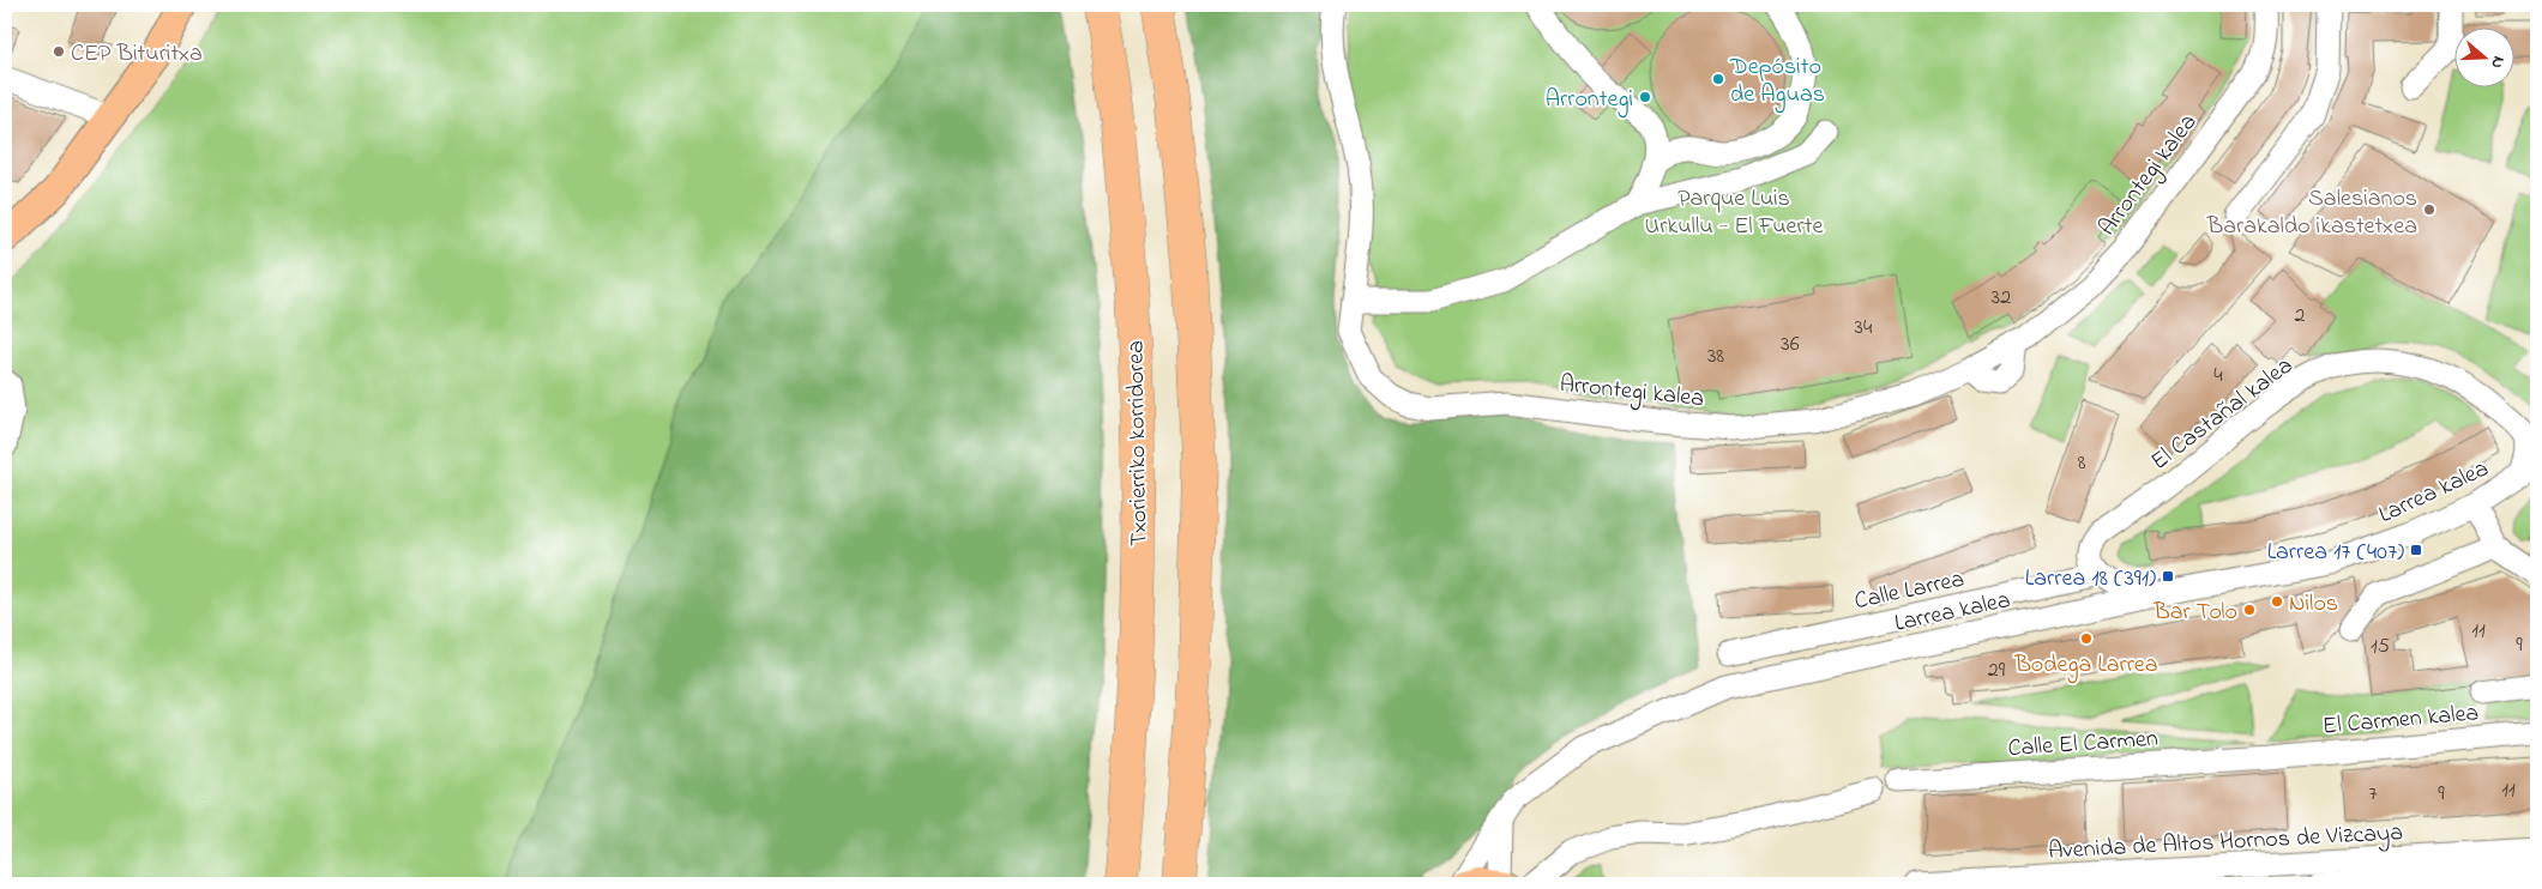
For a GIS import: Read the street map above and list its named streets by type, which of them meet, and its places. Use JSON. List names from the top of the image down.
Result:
{
  "streets": {
    "highway": ["Txorierriko korridorea"],
    "street": [
      "Arrontegi kalea",
      "El Castañal kalea",
      "Larrea kalea",
      "Calle Larrea",
      "El Carmen kalea",
      "Calle El Carmen",
      "Avenida de Altos Hornos de Vizcaya"
    ]
  },
  "crossings": [
    ["El Castañal kalea", "Larrea kalea"],
    ["El Castañal kalea", "Calle Larrea"],
    ["El Carmen kalea", "Calle El Carmen"]
  ],
  "parks": ["Parque Luis Urkullu - El Fuerte"],
  "places": {
    "other": [
      "CEP Bituritxa",
      "Depósito de Aguas",
      "Arrontegi",
      "Salesianos Barakaldo ikastetxea",
      "Nilos",
      "Bar Tolo",
      "Bodega Larrea"
    ],
    "transit": ["Larrea 17 (407)", "Larrea 18 (391)"]
  },
  "house_numbers": [
    "32",
    "2",
    "34",
    "36",
    "38",
    "4",
    "8",
    "11",
    "9",
    "15",
    "29",
    "11",
    "7",
    "9"
  ],
  "north": "right"
}
